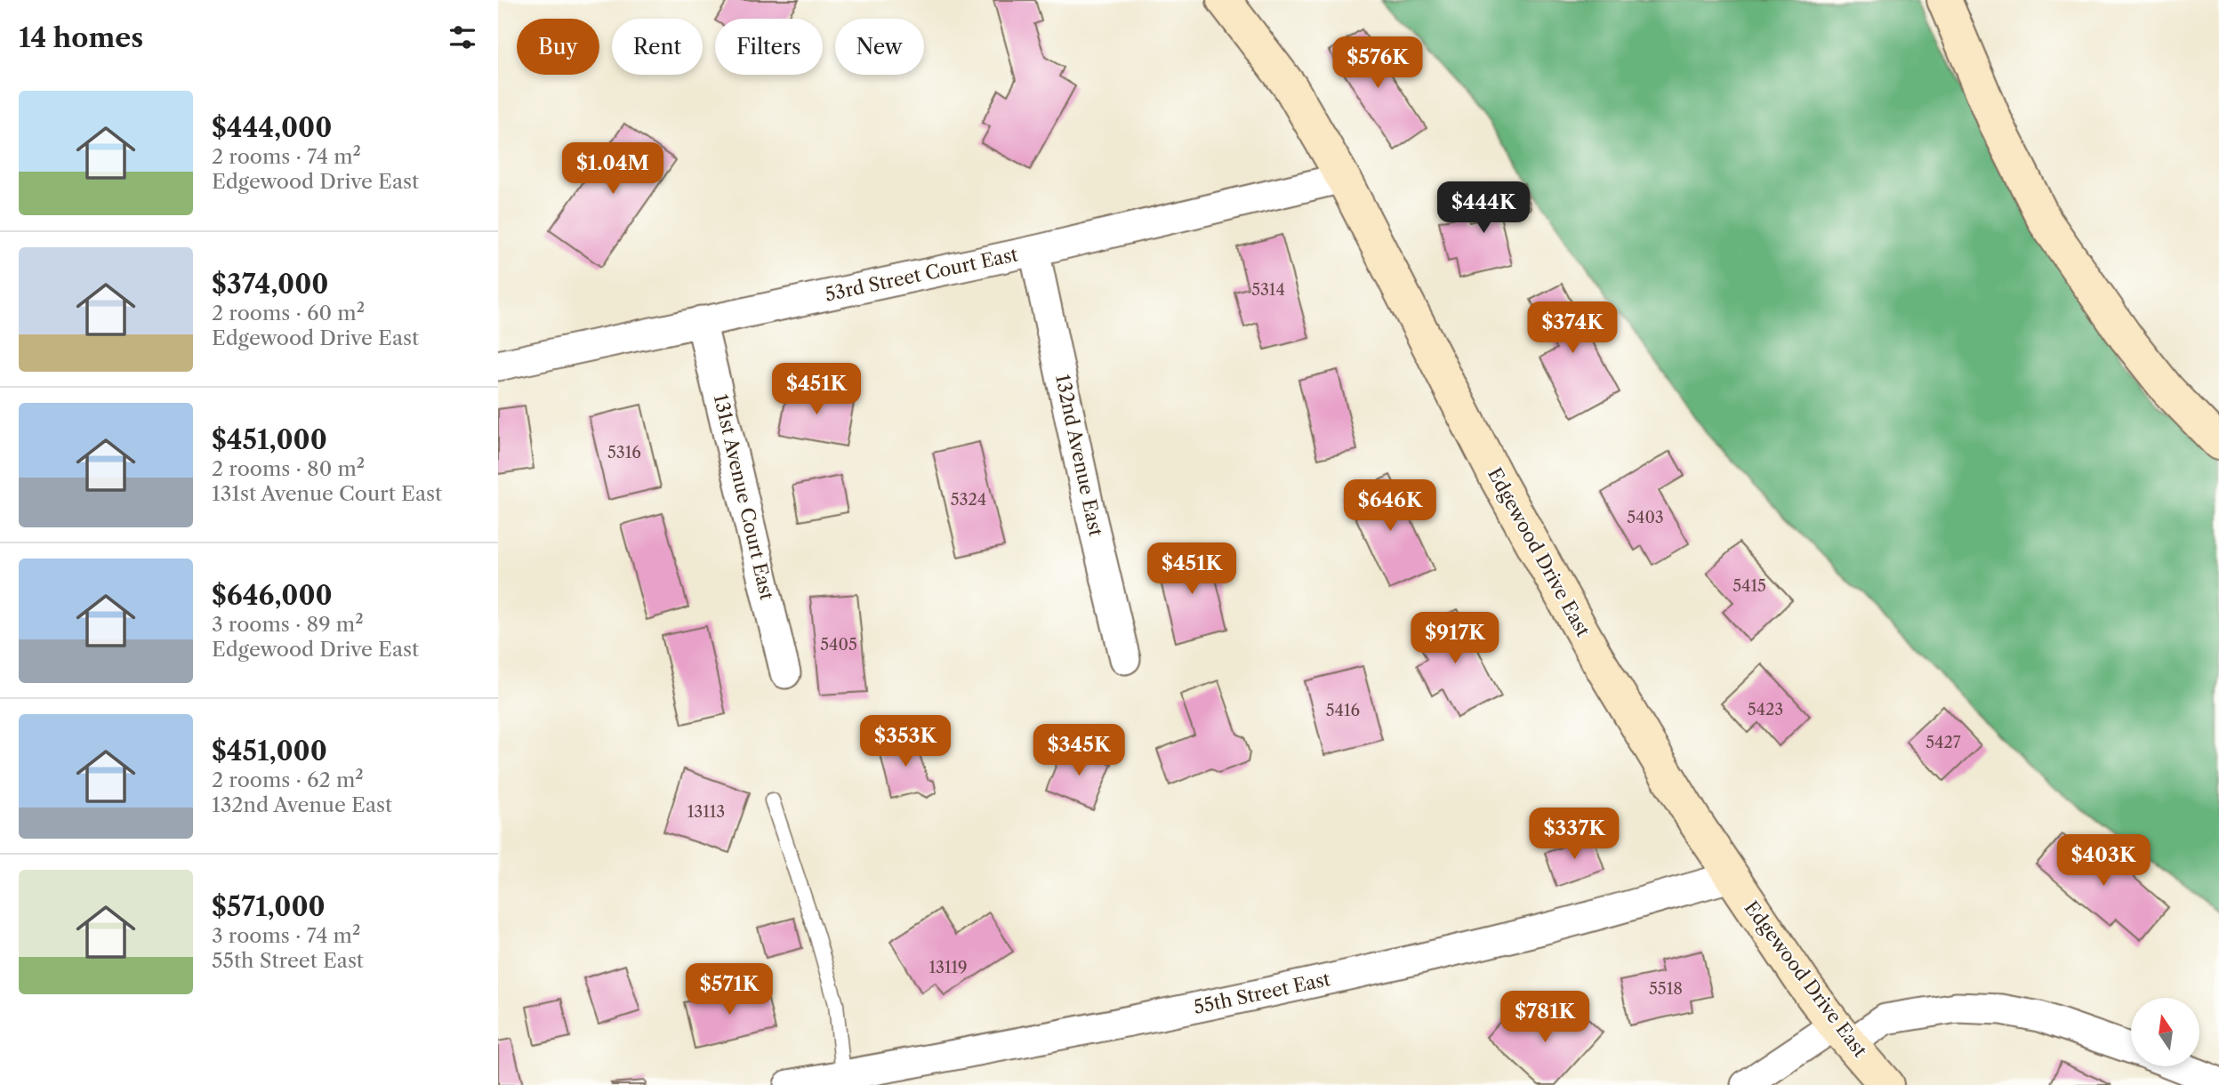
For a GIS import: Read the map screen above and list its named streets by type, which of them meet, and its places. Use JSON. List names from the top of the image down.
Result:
{
  "streets": {
    "street": [
      "53rd Street Court East",
      "132nd Avenue East",
      "131st Avenue Court East",
      "Edgewood Drive East",
      "55th Street East"
    ]
  },
  "crossings": [
    ["53rd Street Court East", "132nd Avenue East"],
    ["53rd Street Court East", "131st Avenue Court East"],
    ["53rd Street Court East", "Edgewood Drive East"],
    ["Edgewood Drive East", "55th Street East"]
  ],
  "house_numbers": [
    "5314",
    "5316",
    "5324",
    "5403",
    "5415",
    "5405",
    "5423",
    "5416",
    "5427",
    "13113",
    "13119",
    "5518"
  ],
  "north": "top",
  "page": {
    "heading": "14 homes",
    "chip": [
      "Buy",
      "Rent",
      "Filters",
      "New"
    ],
    "price": [
      "$576K",
      "$1.04M",
      "$444K",
      "$374K",
      "$451K",
      "$646K",
      "$451K",
      "$917K",
      "$353K",
      "$345K",
      "$337K",
      "$403K",
      "$571K",
      "$781K"
    ],
    "list": [
      {
        "name": "$444,000",
        "note": "2 rooms · 74 m² · Edgewood Drive East"
      },
      {
        "name": "$374,000",
        "note": "2 rooms · 60 m² · Edgewood Drive East"
      },
      {
        "name": "$451,000",
        "note": "2 rooms · 80 m² · 131st Avenue Court East"
      },
      {
        "name": "$646,000",
        "note": "3 rooms · 89 m² · Edgewood Drive East"
      },
      {
        "name": "$451,000",
        "note": "2 rooms · 62 m² · 132nd Avenue East"
      },
      {
        "name": "$571,000",
        "note": "3 rooms · 74 m² · 55th Street East"
      }
    ]
  }
}
